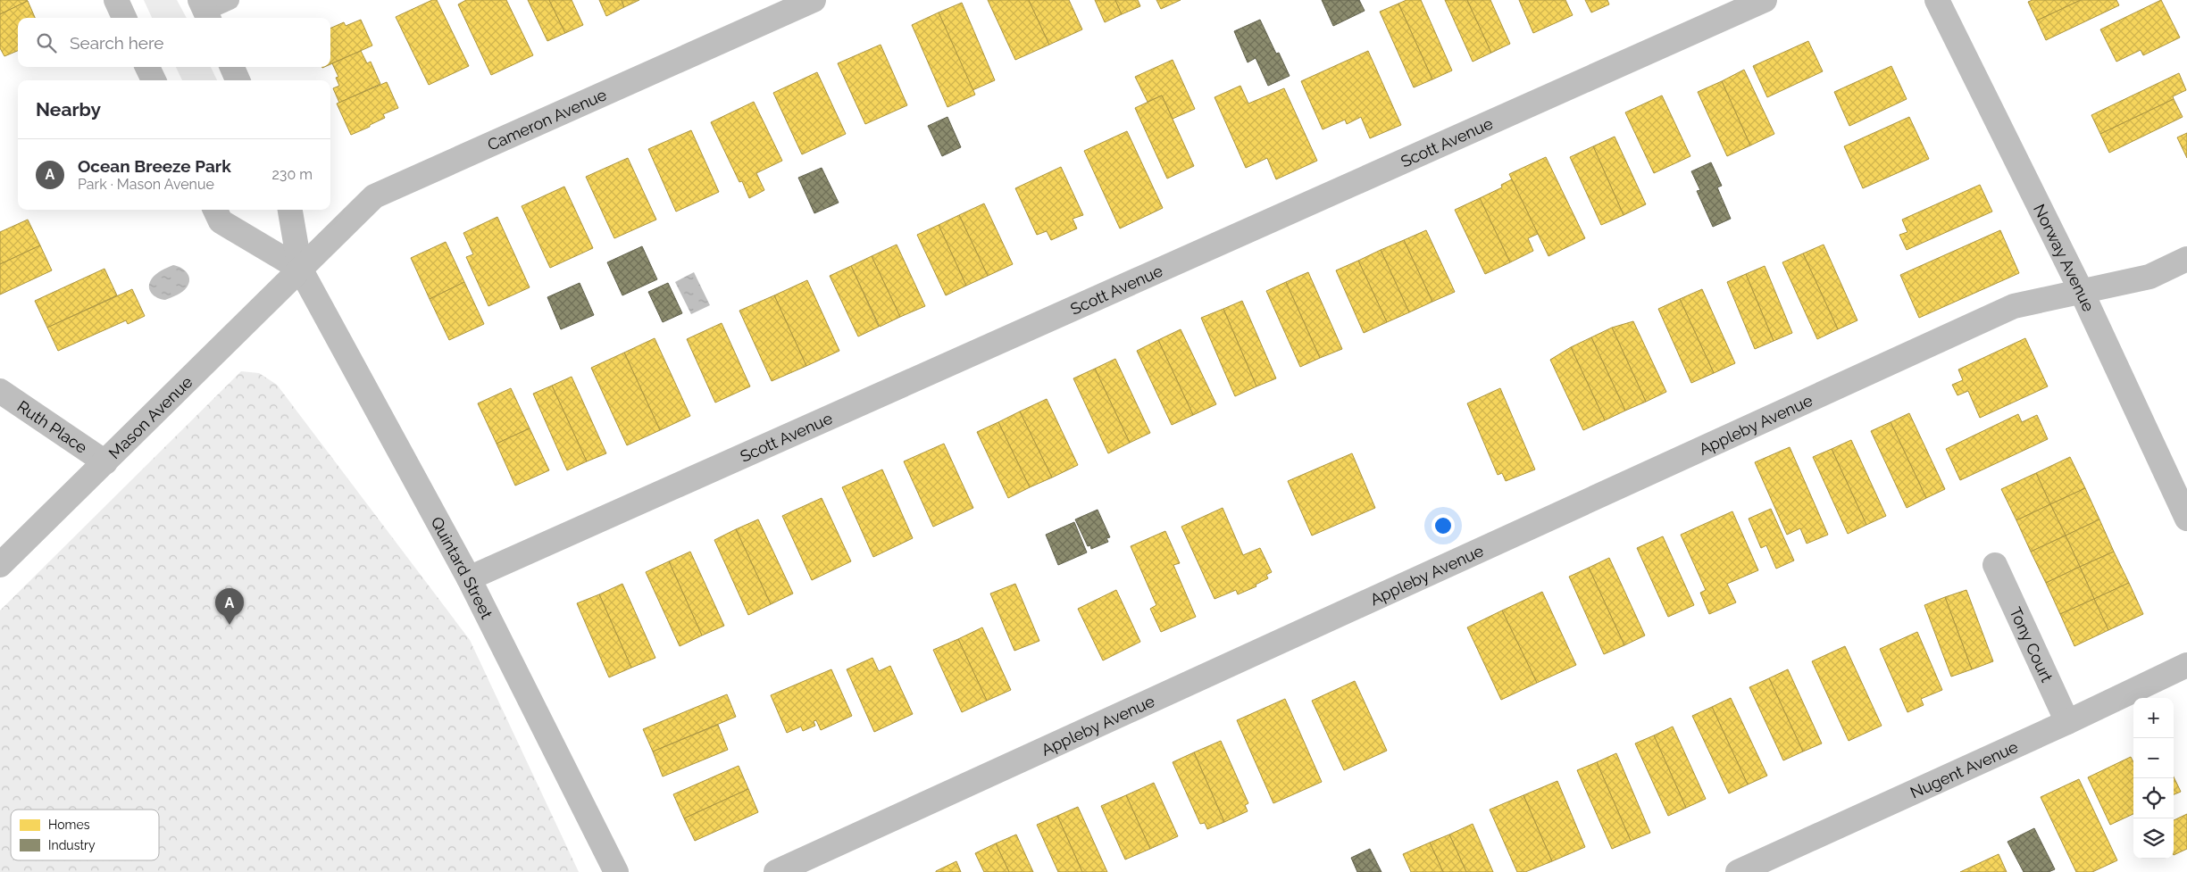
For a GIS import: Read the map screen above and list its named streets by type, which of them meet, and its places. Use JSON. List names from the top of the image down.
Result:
{
  "streets": {
    "street": [
      "Cameron Avenue",
      "Scott Avenue",
      "Norway Avenue",
      "Mason Avenue",
      "Appleby Avenue",
      "Ruth Place",
      "Quintard Street",
      "Tony Court",
      "Nugent Avenue"
    ]
  },
  "crossings": [
    ["Cameron Avenue", "Mason Avenue"],
    ["Cameron Avenue", "Quintard Street"],
    ["Scott Avenue", "Quintard Street"],
    ["Norway Avenue", "Appleby Avenue"],
    ["Mason Avenue", "Ruth Place"],
    ["Mason Avenue", "Quintard Street"],
    ["Tony Court", "Nugent Avenue"]
  ],
  "legend": ["Homes", "Industry"],
  "page": {
    "search": "Search here",
    "heading": "Nearby",
    "list": [
      {
        "mark": "A",
        "name": "Ocean Breeze Park",
        "note": "Park · Mason Avenue",
        "value": "230 m"
      }
    ],
    "pins": "A",
    "map_buttons": ["+", "−"]
  }
}
